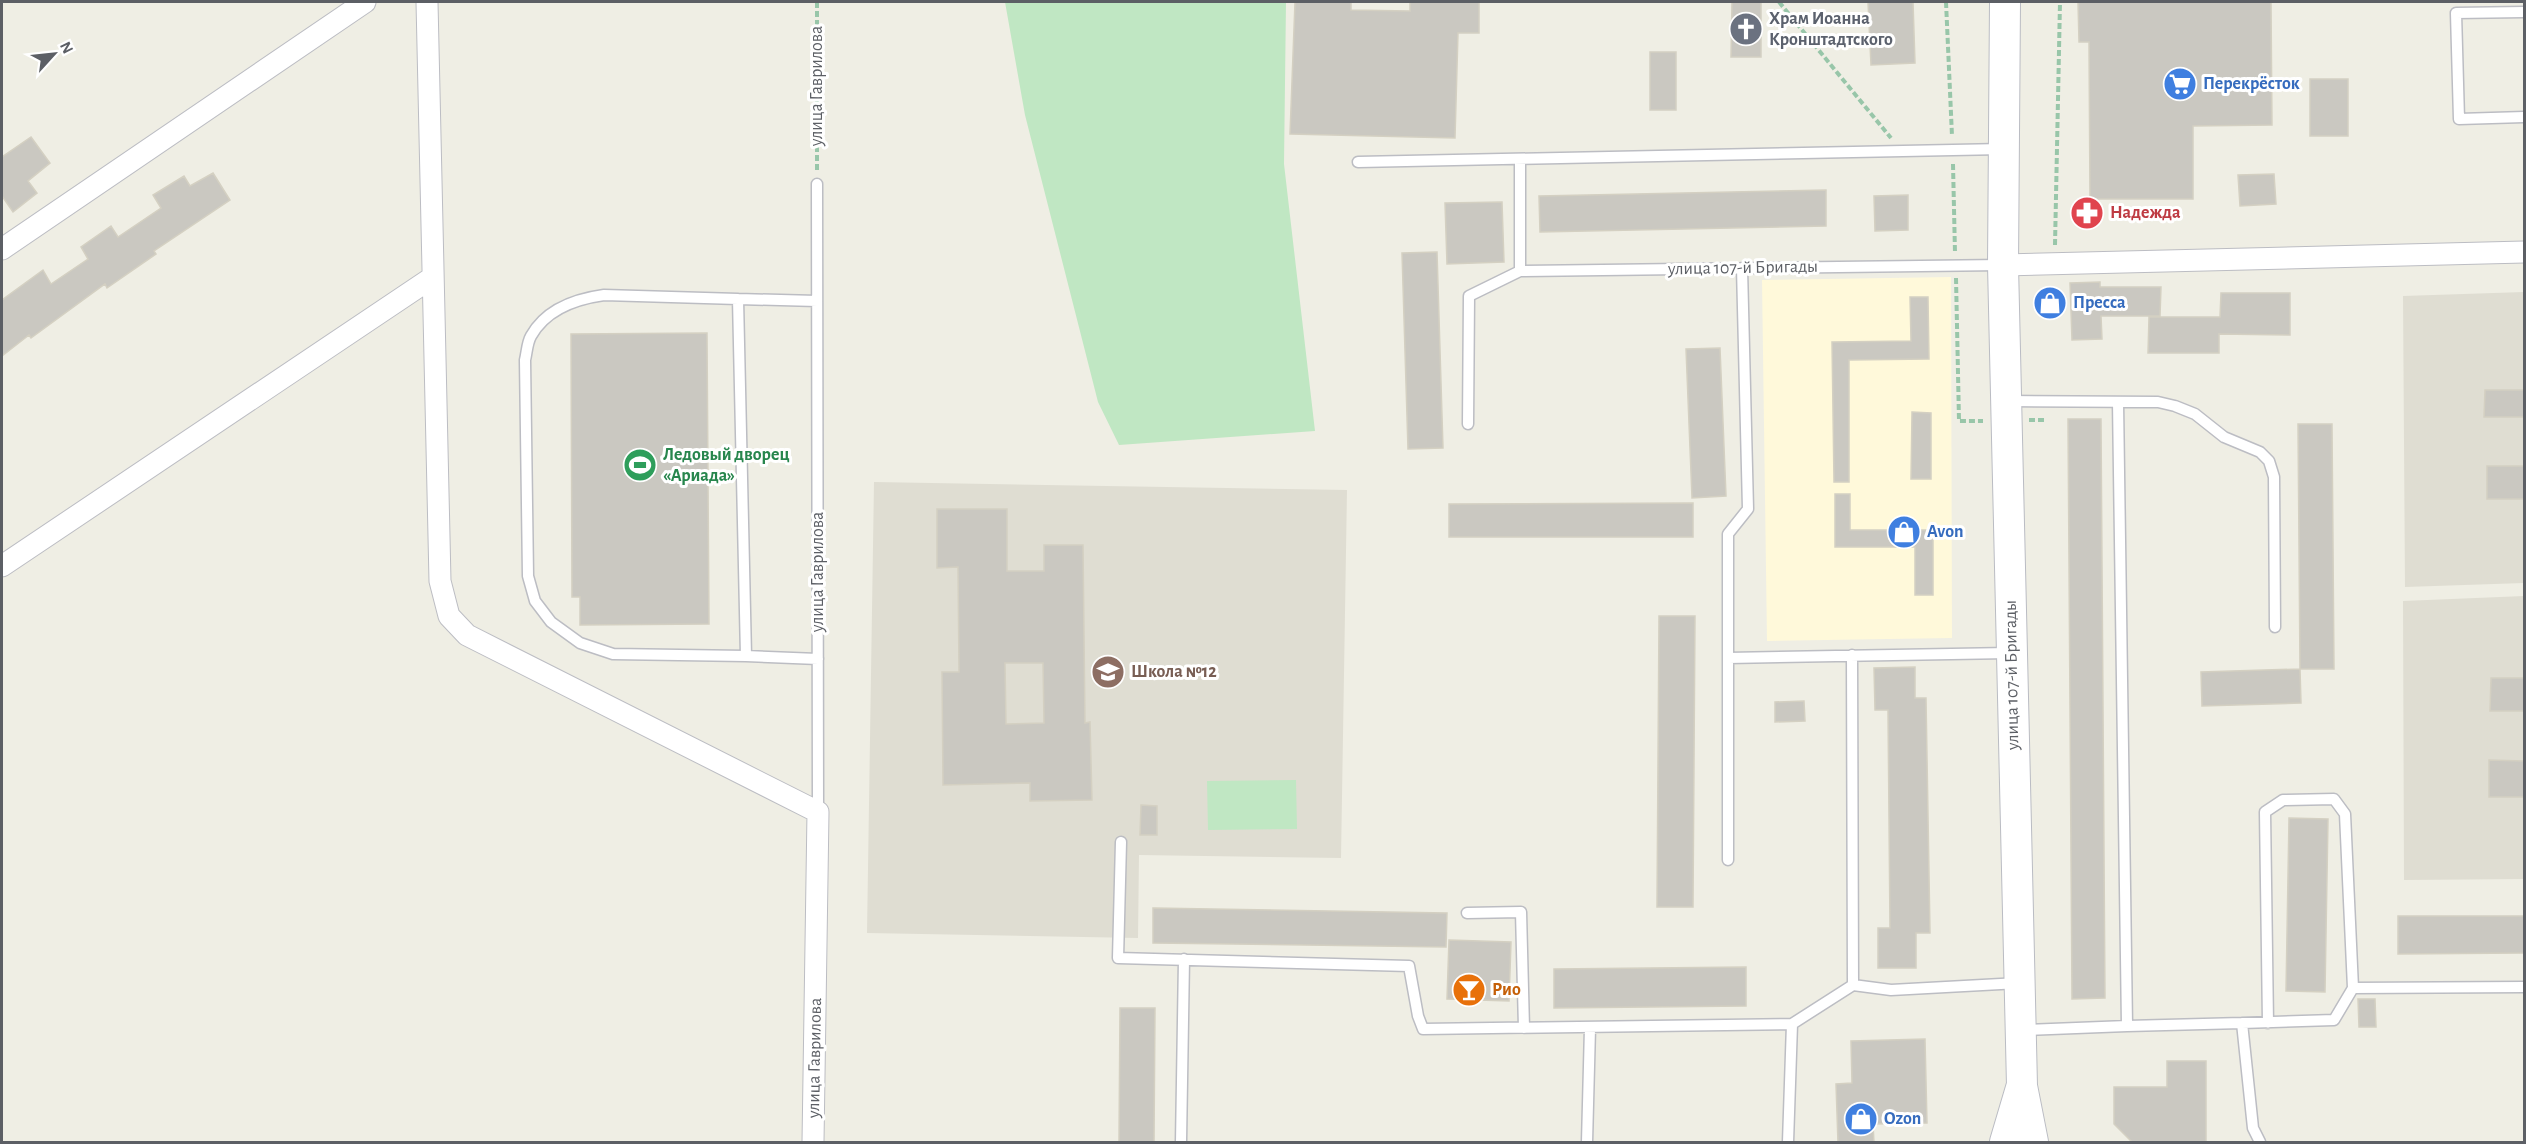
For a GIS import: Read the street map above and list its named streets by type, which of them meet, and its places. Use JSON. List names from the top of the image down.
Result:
{
  "streets": {
    "main road": ["улица 107-й Бригады"],
    "street": ["улица Гаврилова"]
  },
  "places": {
    "church": ["Храм Иоанна Кронштадтского"],
    "supermarket": ["Перекрёсток"],
    "pharmacy": ["Надежда"],
    "shop": ["Пресса", "Avon", "Ozon"],
    "sports": ["Ледовый дворец «Ариада»"],
    "school or university": ["Школа №12"],
    "bar": ["Рио"]
  },
  "north": "top right"
}
